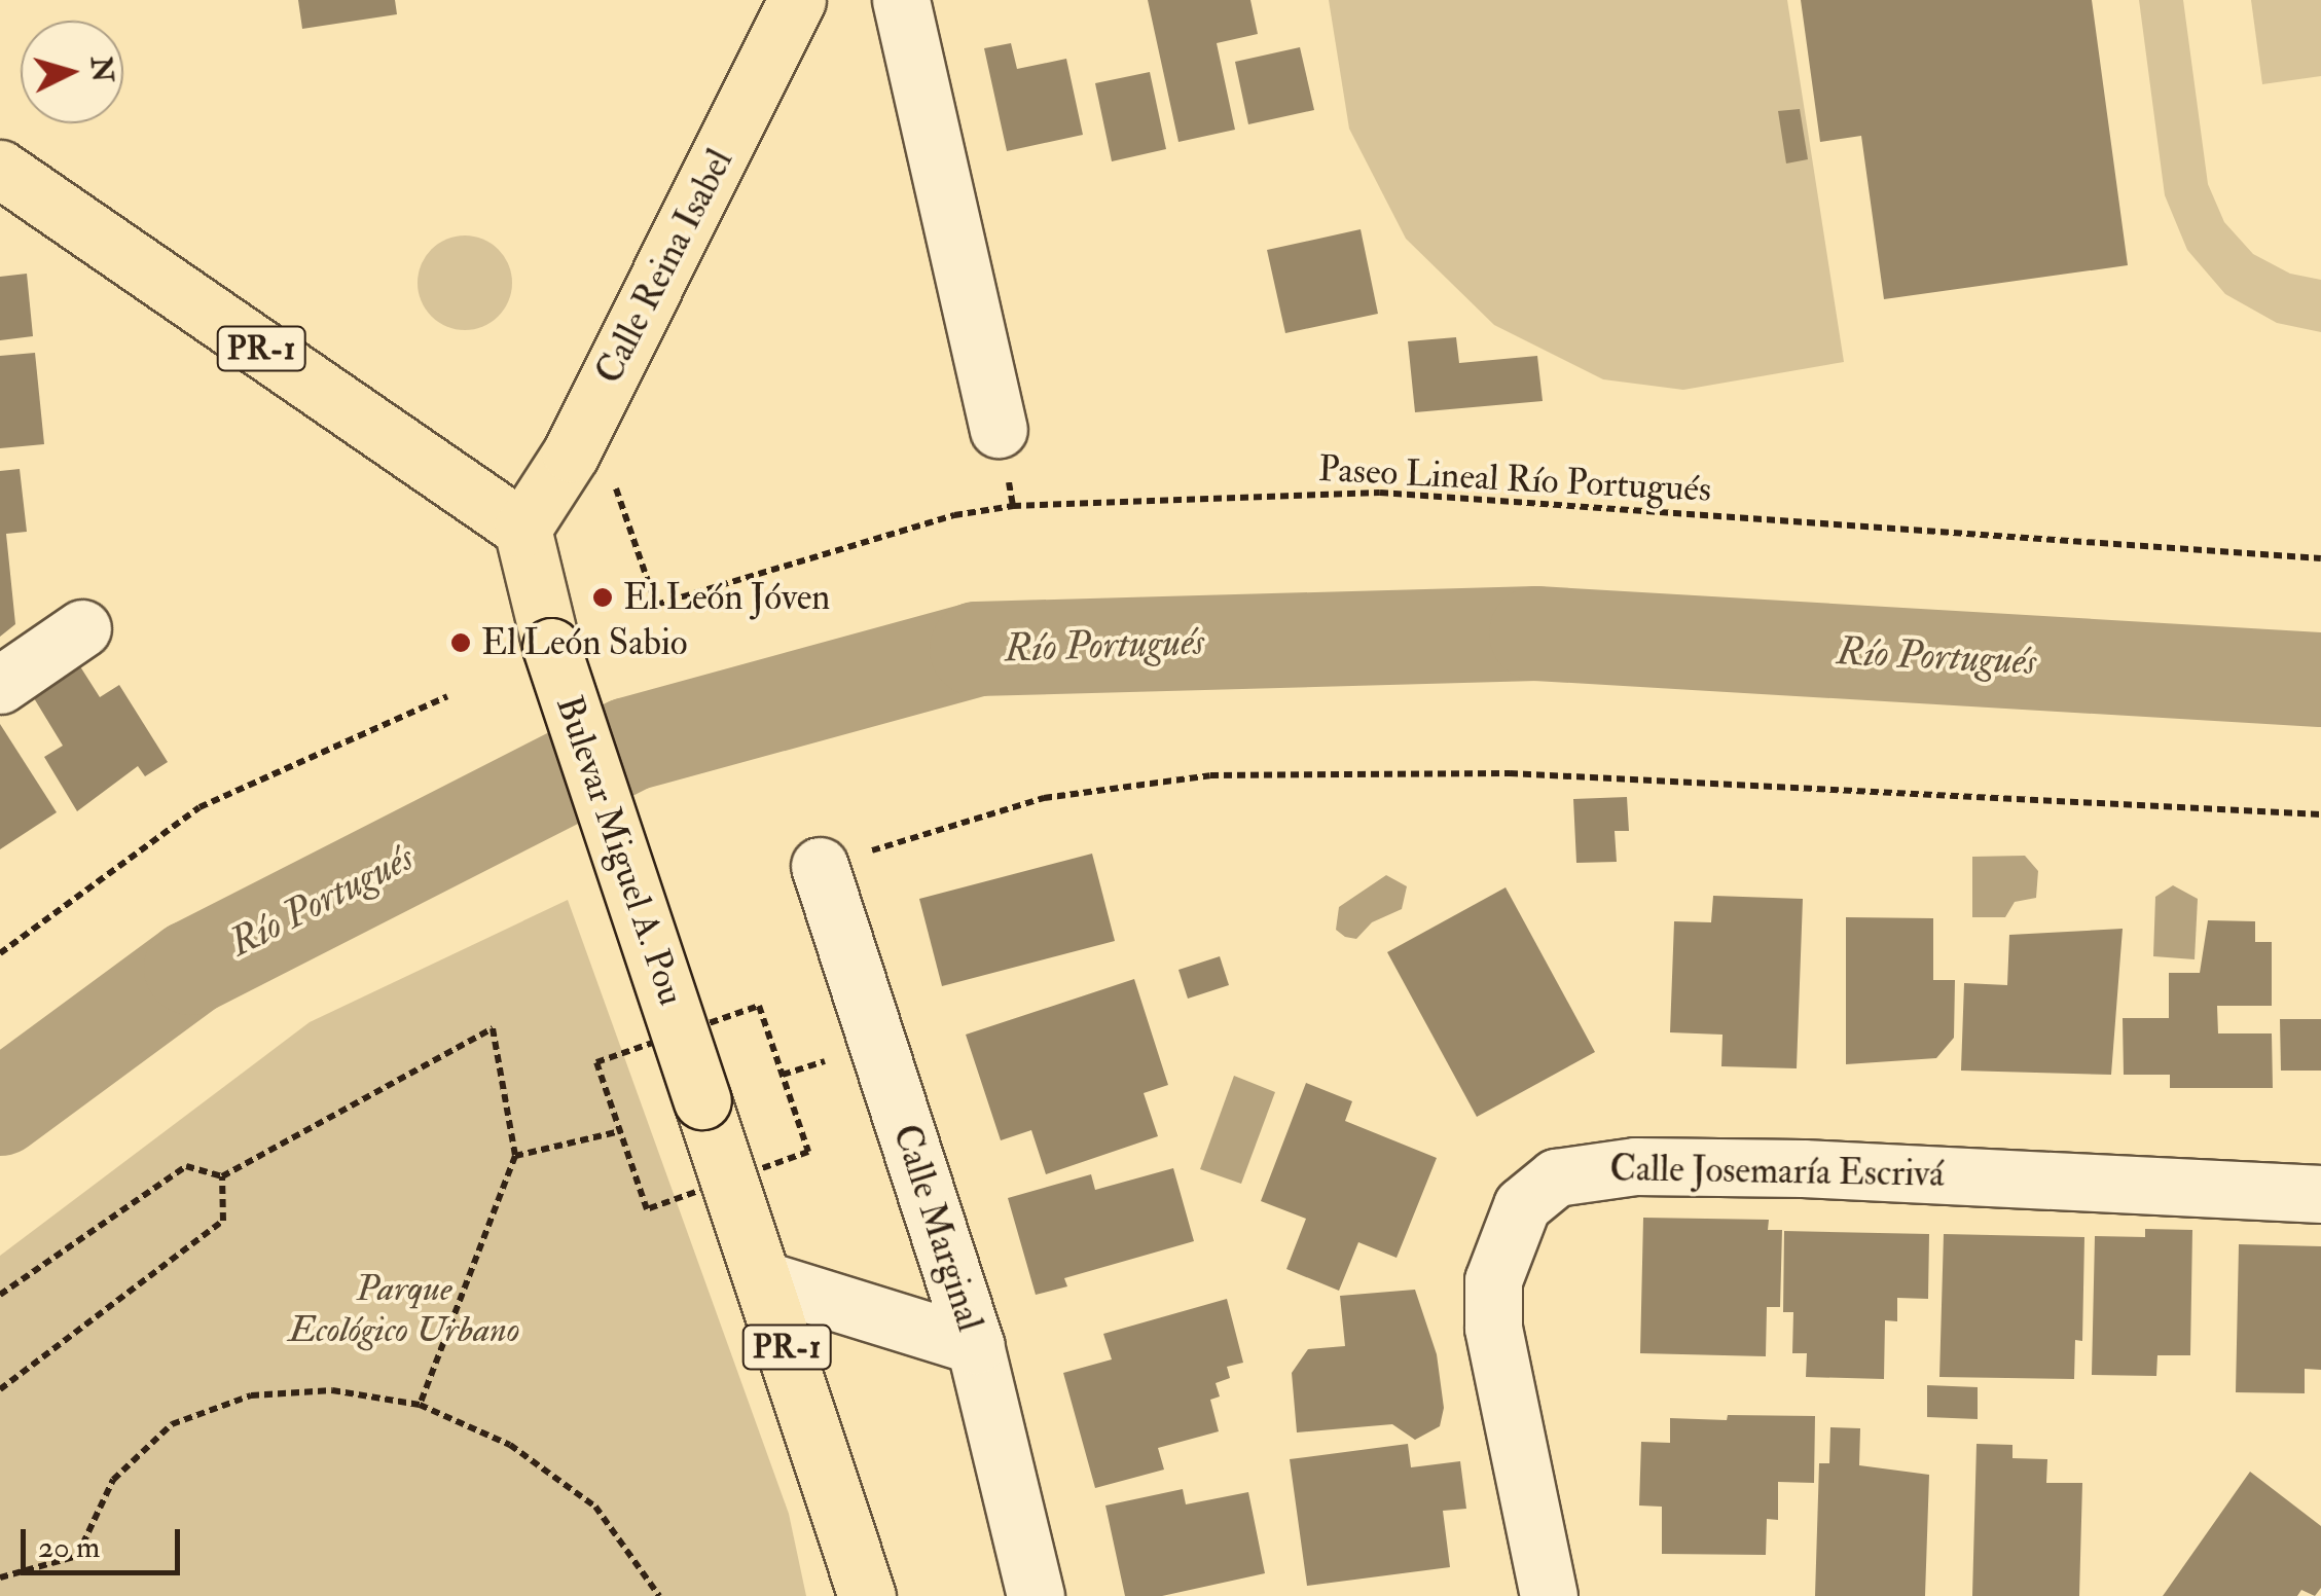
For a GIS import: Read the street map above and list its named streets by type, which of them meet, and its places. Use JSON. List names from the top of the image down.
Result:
{
  "streets": {
    "main road": ["Calle Reina Isabel", "PR-1", "Bulevar Miguel A. Pou"],
    "street": ["Calle Josemaría Escrivá", "Calle Marginal"],
    "path": ["Paseo Lineal Río Portugués"]
  },
  "crossings": [
    ["Calle Reina Isabel", "PR-1"],
    ["Calle Reina Isabel", "Paseo Lineal Río Portugués"],
    ["Calle Reina Isabel", "Bulevar Miguel A. Pou"],
    ["PR-1", "Bulevar Miguel A. Pou"]
  ],
  "water": ["Río Portugués"],
  "parks": ["Parque Ecológico Urbano"],
  "places": ["El León Jóven", "El León Sabio"],
  "scale_bar": "20 m",
  "north": "right"
}
